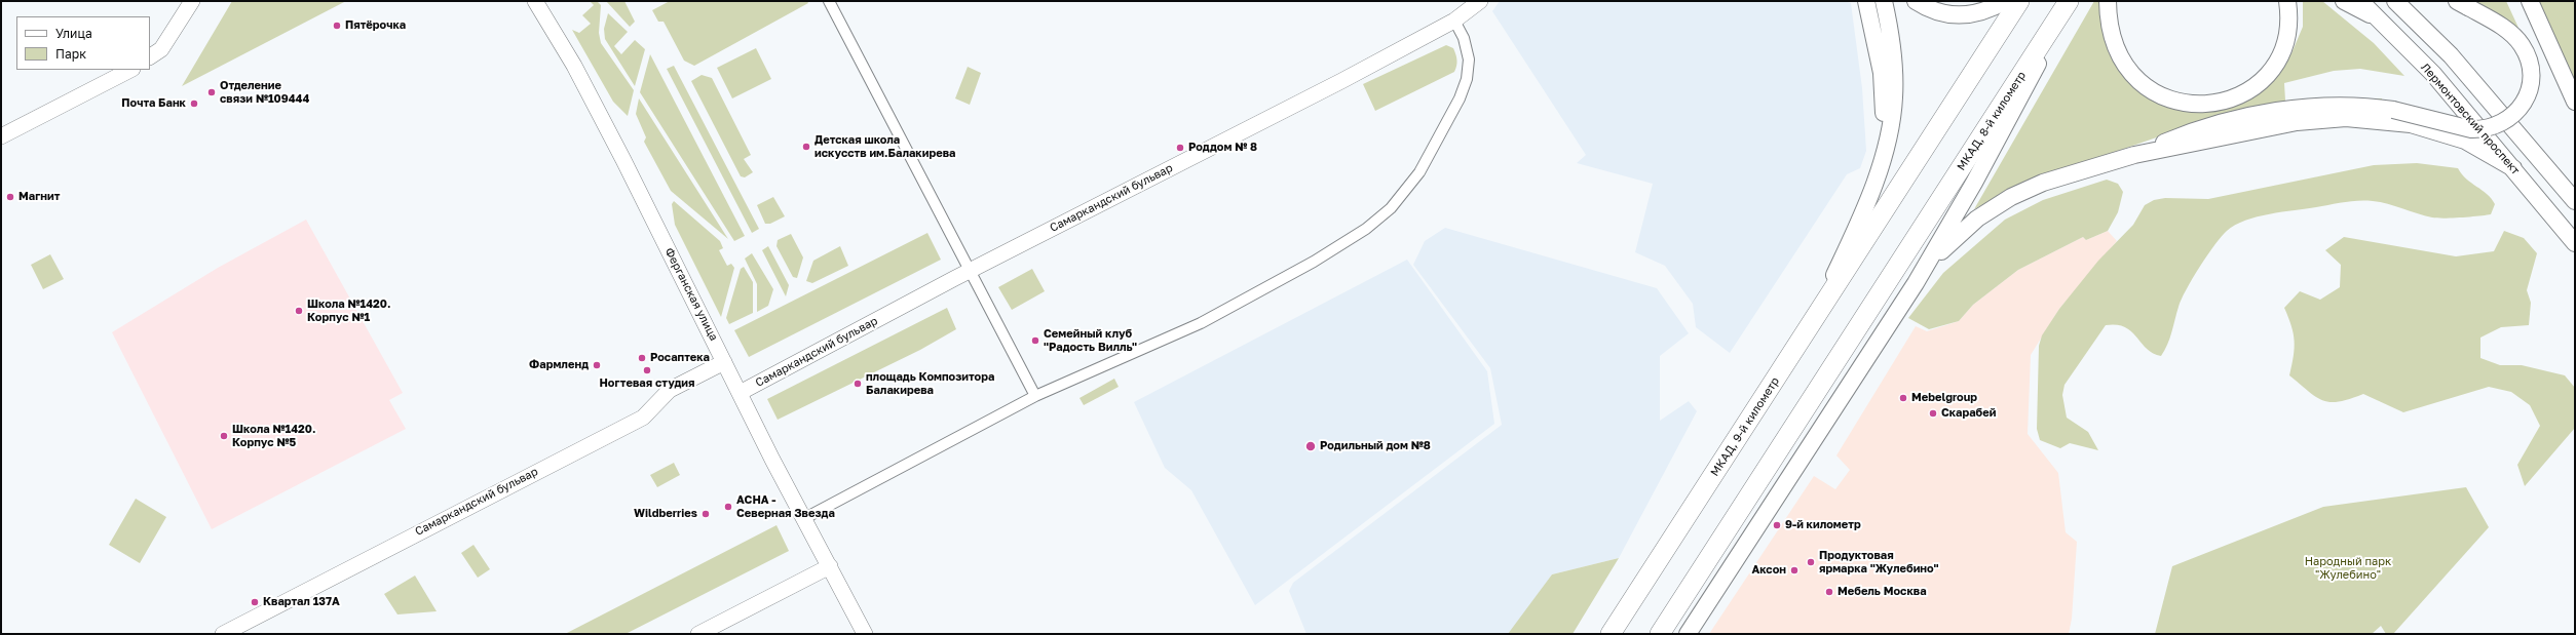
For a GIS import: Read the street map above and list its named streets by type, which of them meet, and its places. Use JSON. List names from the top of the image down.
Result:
{
  "streets": {
    "highway": ["МКАД, 8-й километр", "МКАД, 9-й километр"],
    "main road": ["Лермонтовский проспект"],
    "street": ["Самаркандский бульвар", "Ферганская улица"]
  },
  "crossings": [
    ["Самаркандский бульвар", "Ферганская улица"]
  ],
  "parks": ["Народный парк \"Жулебино\""],
  "places": [
    "Пятёрочка",
    "Отделение связи №109444",
    "Почта Банк",
    "Детская школа искусств им.Балакирева",
    "Роддом № 8",
    "Магнит",
    "Школа №1420. Корпус №1",
    "Семейный клуб \"Радость Вилль\"",
    "Росаптека",
    "Фармленд",
    "Ногтевая студия",
    "площадь Композитора Балакирева",
    "Mebelgroup",
    "Скарабей",
    "Школа №1420. Корпус №5",
    "Родильный дом №8",
    "АСНА - Северная Звезда",
    "Wildberries",
    "9-й километр",
    "Продуктовая ярмарка \"Жулебино\"",
    "Аксон",
    "Мебель Москва",
    "Квартал 137А"
  ],
  "legend": ["Улица", "Парк"]
}
